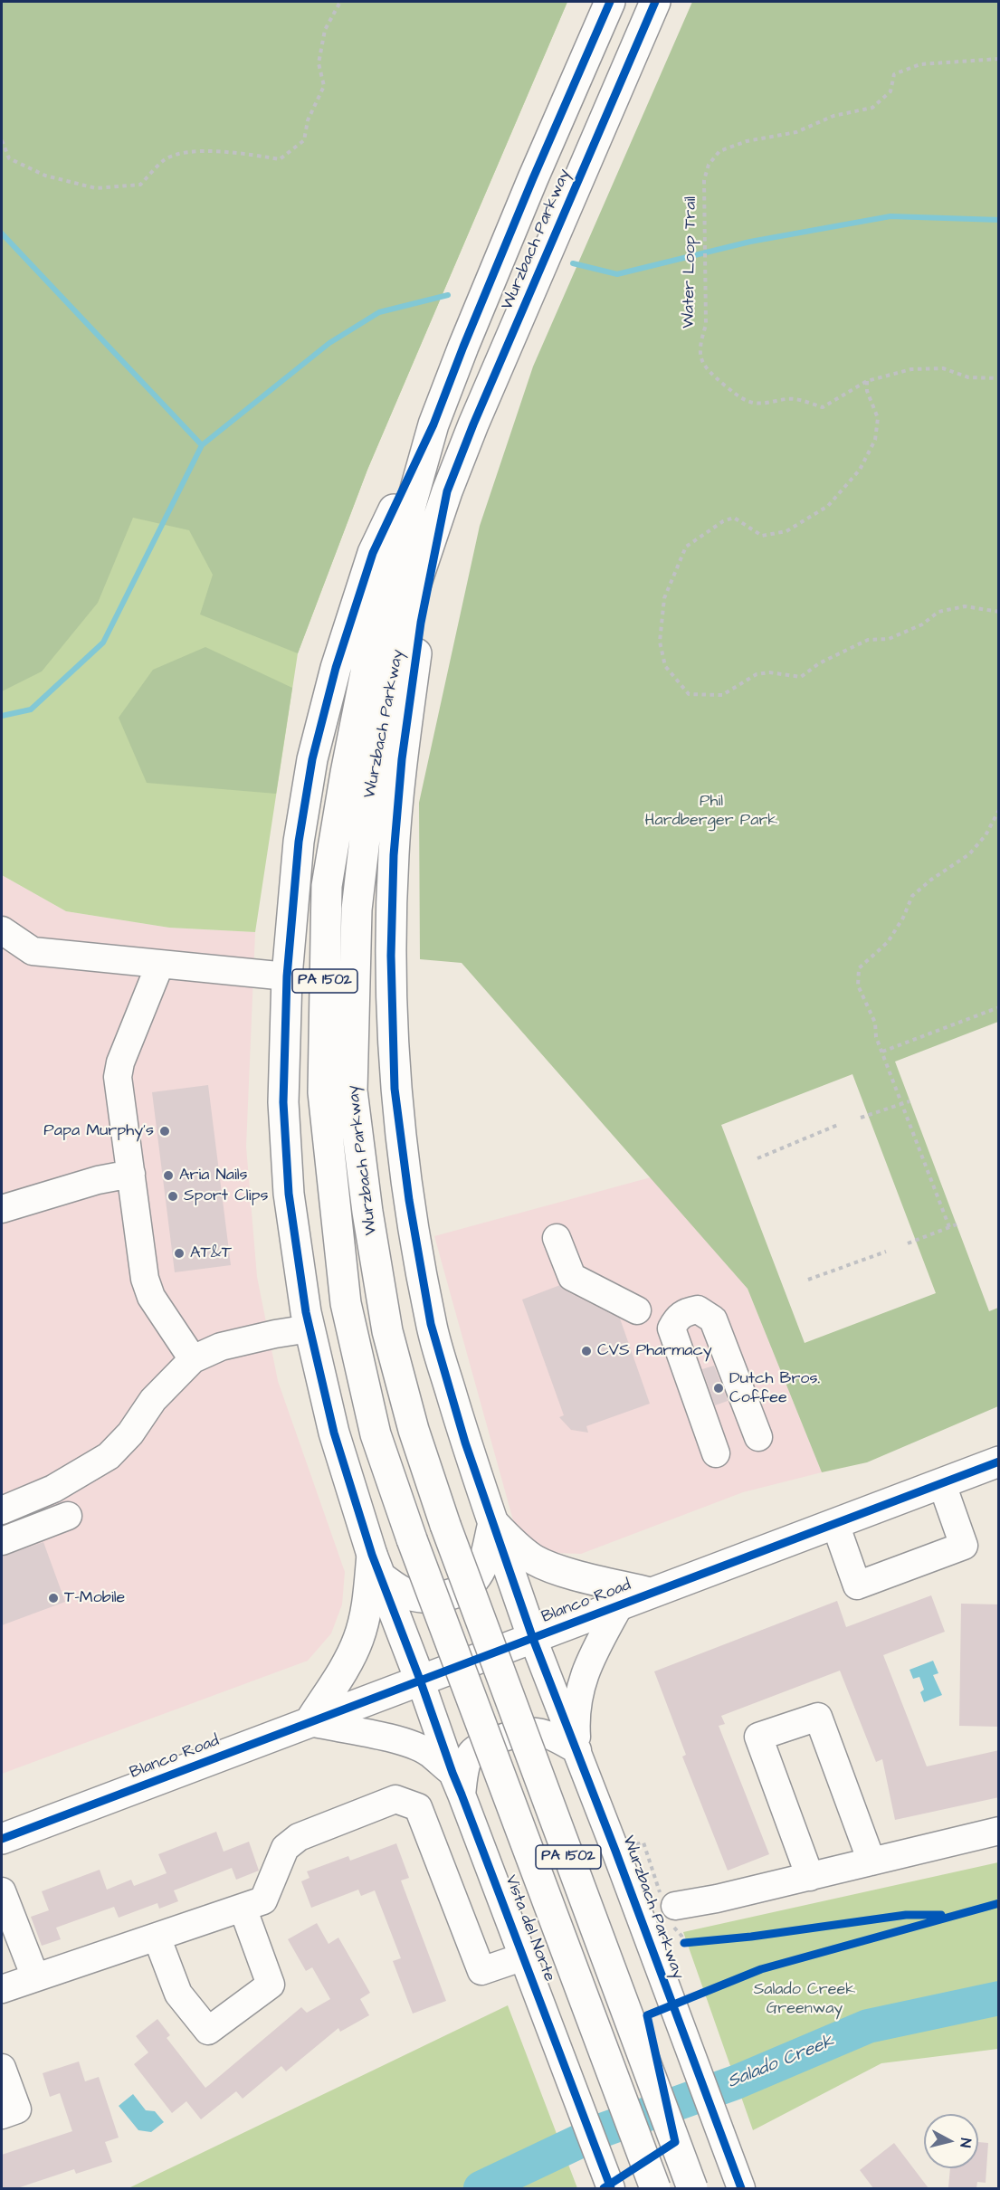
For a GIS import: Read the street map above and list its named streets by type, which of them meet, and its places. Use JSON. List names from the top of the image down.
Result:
{
  "streets": {
    "main road": ["Wurzbach Parkway", "PA 1502", "Blanco Road"],
    "street": ["Vista del Norte"],
    "path": ["Water Loop Trail"]
  },
  "crossings": [
    ["Wurzbach Parkway", "Blanco Road"],
    ["Blanco Road", "Vista del Norte"]
  ],
  "water": ["Salado Creek"],
  "parks": ["Phil Hardberger Park", "Salado Creek Greenway"],
  "places": [
    "Papa Murphy's",
    "Aria Nails",
    "Sport Clips",
    "AT&T",
    "CVS Pharmacy",
    "Dutch Bros. Coffee",
    "T-Mobile"
  ],
  "north": "right"
}
